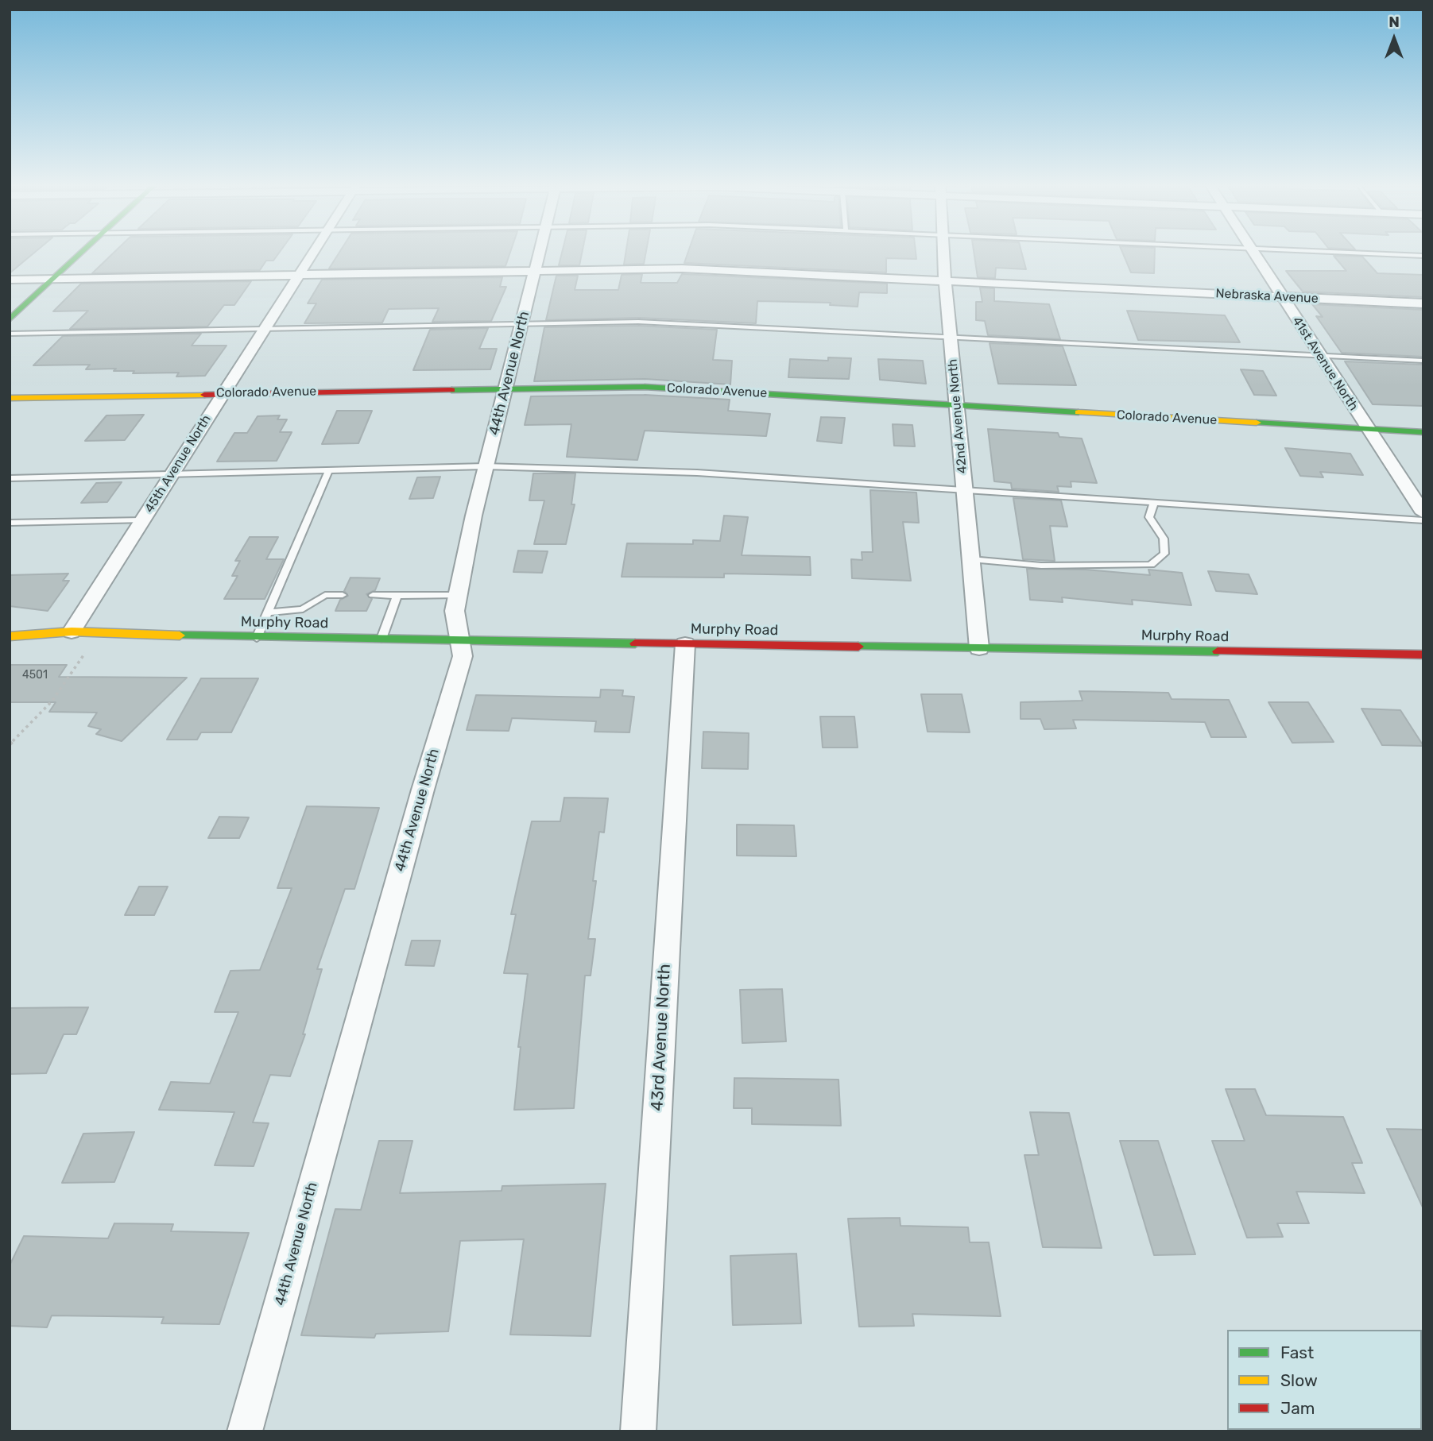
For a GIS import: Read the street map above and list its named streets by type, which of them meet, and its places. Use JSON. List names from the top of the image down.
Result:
{
  "streets": {
    "main road": ["Colorado Avenue", "Murphy Road"],
    "street": [
      "Nebraska Avenue",
      "41st Avenue North",
      "44th Avenue North",
      "42nd Avenue North",
      "45th Avenue North",
      "43rd Avenue North"
    ]
  },
  "crossings": [
    ["Nebraska Avenue", "41st Avenue North"],
    ["Nebraska Avenue", "44th Avenue North"],
    ["Nebraska Avenue", "42nd Avenue North"],
    ["Nebraska Avenue", "45th Avenue North"],
    ["41st Avenue North", "Colorado Avenue"],
    ["44th Avenue North", "Colorado Avenue"],
    ["44th Avenue North", "Murphy Road"],
    ["Colorado Avenue", "42nd Avenue North"],
    ["Colorado Avenue", "45th Avenue North"],
    ["42nd Avenue North", "Murphy Road"],
    ["45th Avenue North", "Murphy Road"],
    ["Murphy Road", "43rd Avenue North"]
  ],
  "house_numbers": ["4501"],
  "legend": ["Fast", "Slow", "Jam"],
  "north": "top"
}
